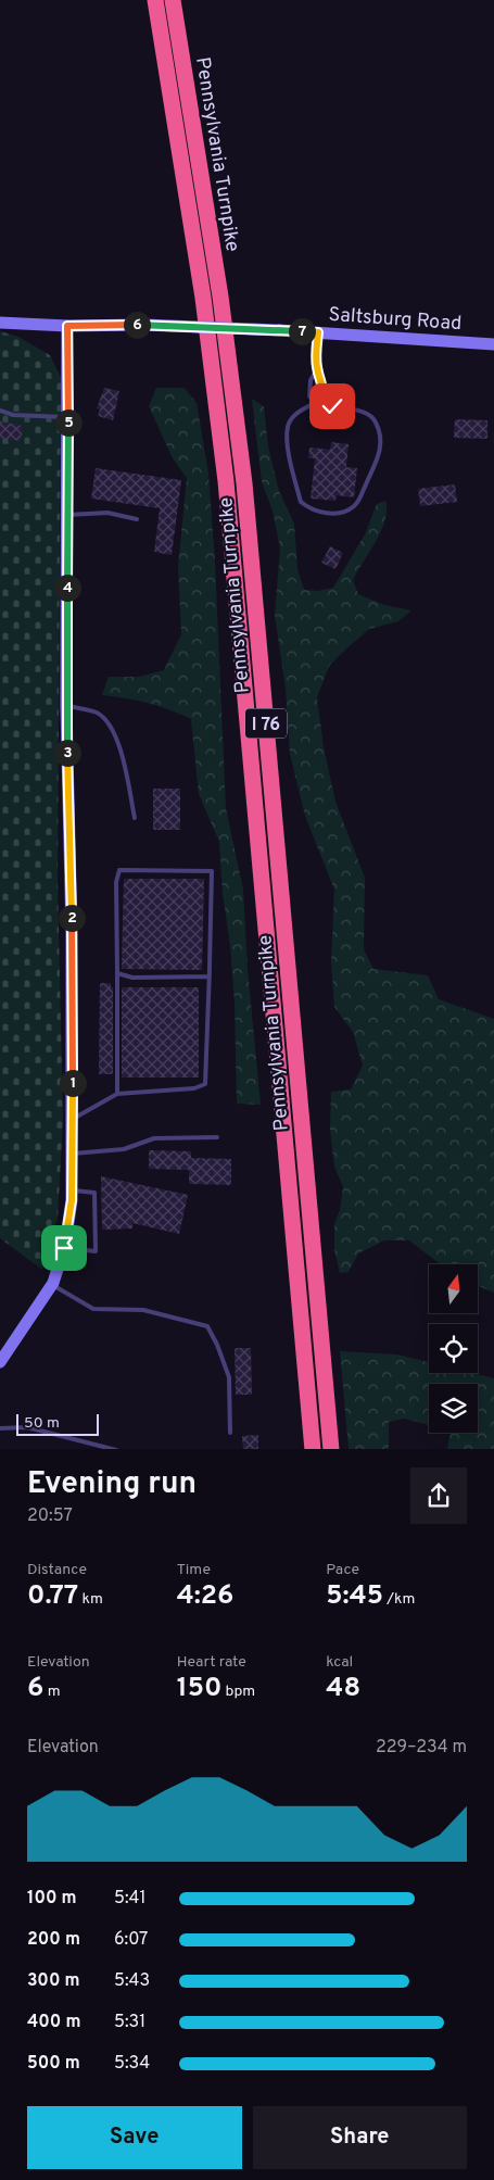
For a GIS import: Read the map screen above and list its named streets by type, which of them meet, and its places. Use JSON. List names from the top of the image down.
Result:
{
  "streets": {
    "highway": ["Pennsylvania Turnpike", "I 76"],
    "street": ["Saltsburg Road"]
  },
  "scale_bar": "50 m",
  "north": "top",
  "page": {
    "pins": [
      "6",
      "7",
      "5",
      "4",
      "3",
      "2",
      "1"
    ],
    "scale": "50 m",
    "heading": ["Evening run", "20:57"],
    "stats": [
      ["Distance", "0.77 km"],
      ["Time", "4:26"],
      ["Pace", "5:45 /km"],
      ["Elevation", "6 m"],
      ["Heart rate", "150 bpm"],
      ["kcal", "48"]
    ],
    "chart": ["Elevation", "229–234 m"],
    "list": [
      {
        "name": "100 m",
        "note": "5:41"
      },
      {
        "name": "200 m",
        "note": "6:07"
      },
      {
        "name": "300 m",
        "note": "5:43"
      },
      {
        "name": "400 m",
        "note": "5:31"
      },
      {
        "name": "500 m",
        "note": "5:34"
      }
    ],
    "buttons": ["Save", "Share"]
  }
}
